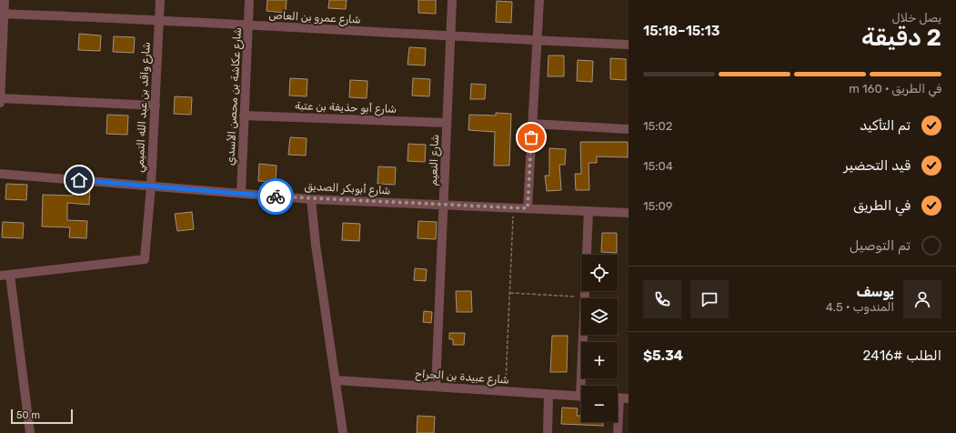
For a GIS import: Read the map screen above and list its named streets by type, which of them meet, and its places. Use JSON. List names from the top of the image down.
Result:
{
  "streets": {
    "street": [
      "شارع عمرو بن العاص",
      "شارع عكاشة بن محصن الأسدي",
      "شارع واقد بن عبد الله التميمي",
      "شارع أبو حذيفة بن عتبة",
      "شارع النعيم",
      "شارع أبوبكر الصديق",
      "شارع عبيدة بن الجراح"
    ]
  },
  "crossings": [
    ["شارع عمرو بن العاص", "شارع عكاشة بن محصن الأسدي"],
    ["شارع عمرو بن العاص", "شارع واقد بن عبد الله التميمي"],
    ["شارع عمرو بن العاص", "شارع النعيم"],
    ["شارع عكاشة بن محصن الأسدي", "شارع أبو حذيفة بن عتبة"],
    ["شارع عكاشة بن محصن الأسدي", "شارع أبوبكر الصديق"],
    ["شارع واقد بن عبد الله التميمي", "شارع أبوبكر الصديق"],
    ["شارع أبو حذيفة بن عتبة", "شارع النعيم"],
    ["شارع النعيم", "شارع أبوبكر الصديق"],
    ["شارع النعيم", "شارع عبيدة بن الجراح"]
  ],
  "scale_bar": "50 m",
  "page": {
    "heading": ["2 دقيقة", "يصل خلال", "15:13–15:18"],
    "panel": [
      "يوسف",
      "المندوب · 4.5",
      "الطلب #2416",
      "$5.34"
    ],
    "bar": "في الطريق · 160 m",
    "list": [
      ["تم التأكيد", "15:02"],
      ["قيد التحضير", "15:04"],
      ["في الطريق", "15:09"],
      "تم التوصيل"
    ],
    "map_buttons": ["+", "−"],
    "scale": "50 m"
  }
}
